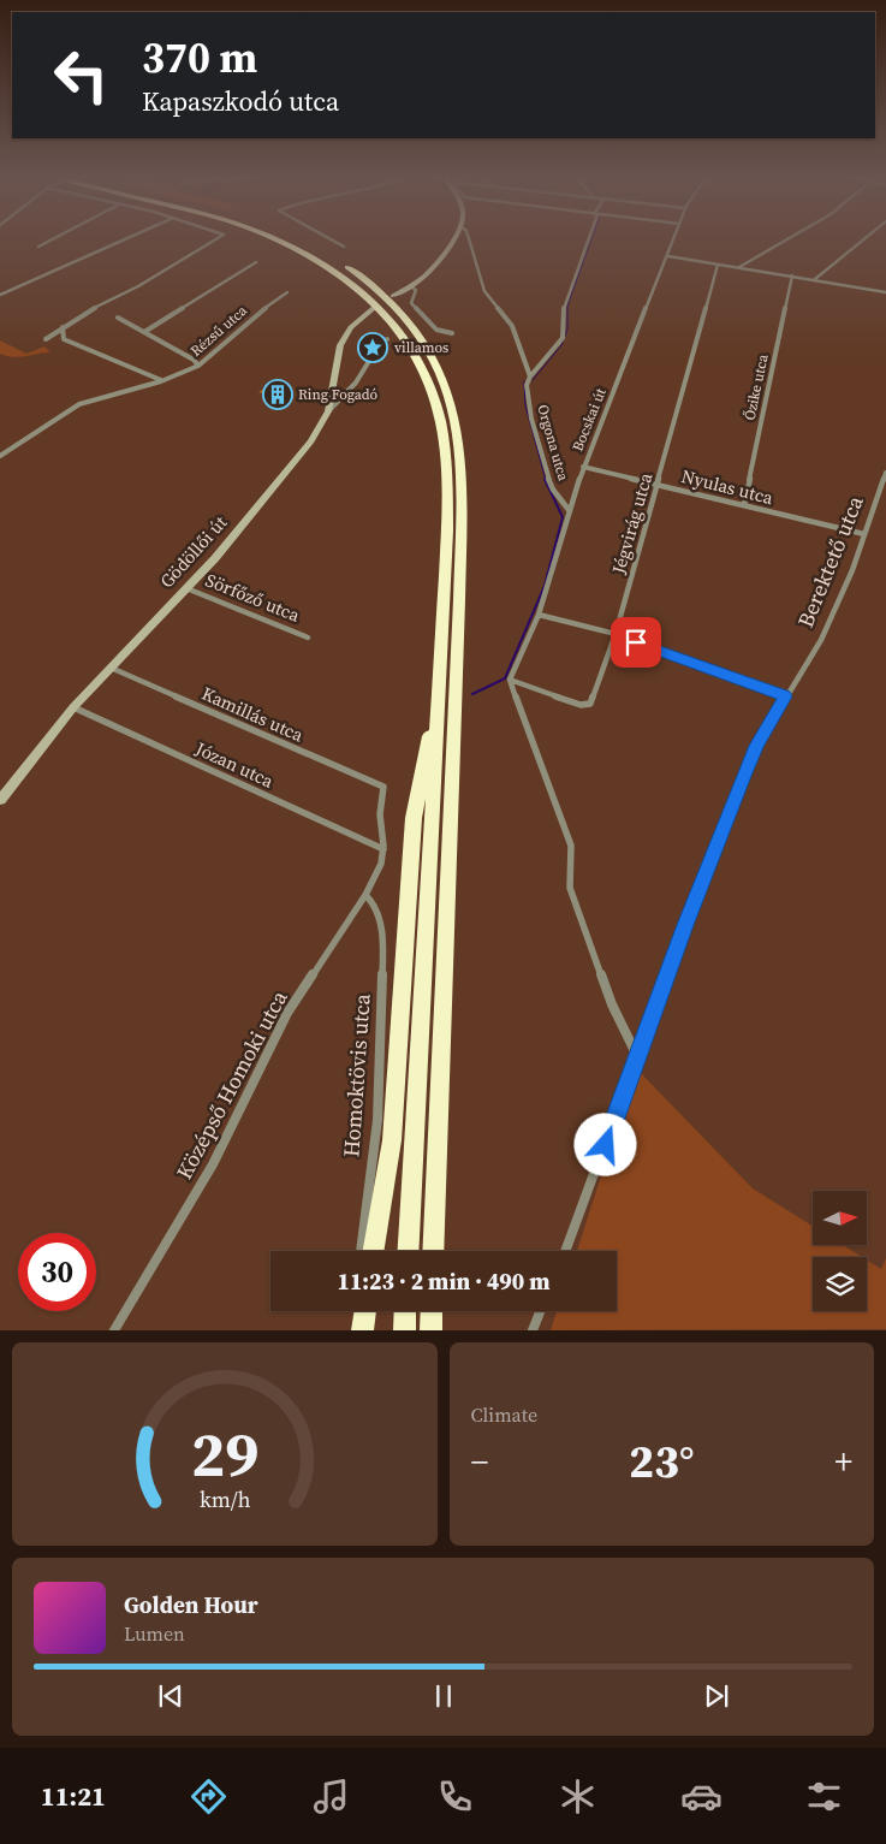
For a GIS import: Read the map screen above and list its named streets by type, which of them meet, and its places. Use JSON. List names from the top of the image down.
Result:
{
  "streets": {
    "main road": ["Gödöllői út"],
    "street": [
      "Rézsű utca",
      "Őzike utca",
      "Bocskai út",
      "Orgona utca",
      "Nyulas utca",
      "Jégvirág utca",
      "Berektető utca",
      "Sörfőző utca",
      "Kamillás utca",
      "Józan utca",
      "Homoktövis utca",
      "Középső Homoki utca"
    ]
  },
  "crossings": [
    ["Őzike utca", "Nyulas utca"],
    ["Bocskai út", "Orgona utca"],
    ["Bocskai út", "Nyulas utca"],
    ["Bocskai út", "Jégvirág utca"],
    ["Nyulas utca", "Jégvirág utca"],
    ["Nyulas utca", "Berektető utca"],
    ["Gödöllői út", "Sörfőző utca"],
    ["Gödöllői út", "Kamillás utca"],
    ["Gödöllői út", "Józan utca"],
    ["Kamillás utca", "Középső Homoki utca"],
    ["Józan utca", "Középső Homoki utca"],
    ["Homoktövis utca", "Középső Homoki utca"]
  ],
  "places": {
    "place": ["villamos"],
    "building": ["Ring Fogadó"]
  },
  "north": "right",
  "page": {
    "turn": ["370 m", "Kapaszkodó utca"],
    "limit": "30",
    "trip": "11:23 · 2 min · 490 m",
    "tile": "Climate",
    "heat": ["−", "23°", "+"],
    "song": ["Golden Hour", "Lumen"],
    "tabs": "11:21",
    "gauge": ["29", "km/h"]
  }
}
